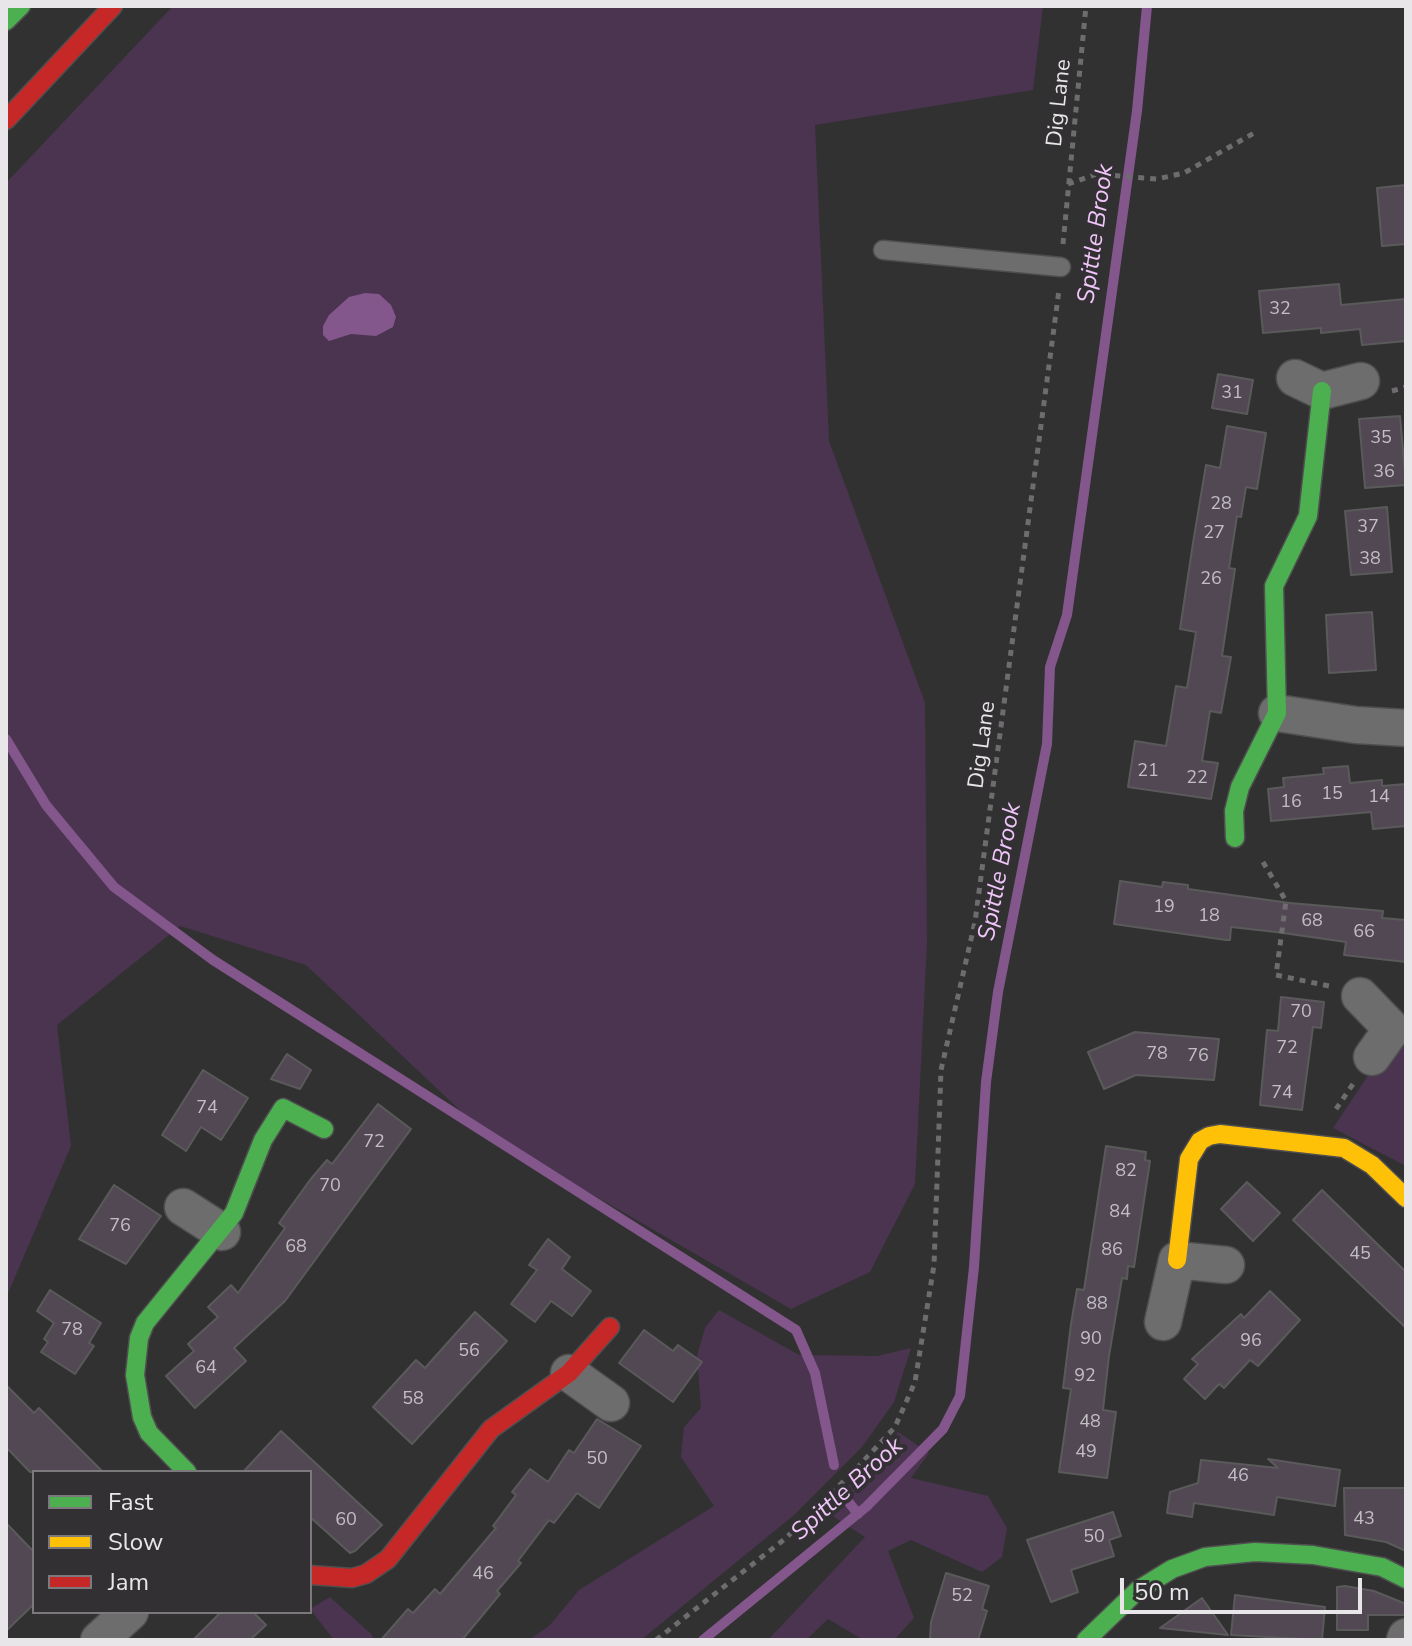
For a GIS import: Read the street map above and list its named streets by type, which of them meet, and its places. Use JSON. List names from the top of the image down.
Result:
{
  "streets": {
    "path": ["Dig Lane"]
  },
  "water": ["Spittle Brook"],
  "house_numbers": [
    "32",
    "31",
    "35",
    "36",
    "28",
    "37",
    "27",
    "38",
    "26",
    "21",
    "22",
    "15",
    "14",
    "16",
    "19",
    "18",
    "68",
    "66",
    "70",
    "72",
    "78",
    "76",
    "74",
    "74",
    "72",
    "82",
    "70",
    "84",
    "76",
    "68",
    "86",
    "45",
    "88",
    "78",
    "90",
    "96",
    "56",
    "64",
    "92",
    "58",
    "48",
    "49",
    "50",
    "46",
    "43",
    "60",
    "50",
    "46",
    "52"
  ],
  "legend": ["Fast", "Slow", "Jam"],
  "scale_bar": "50 m"
}
